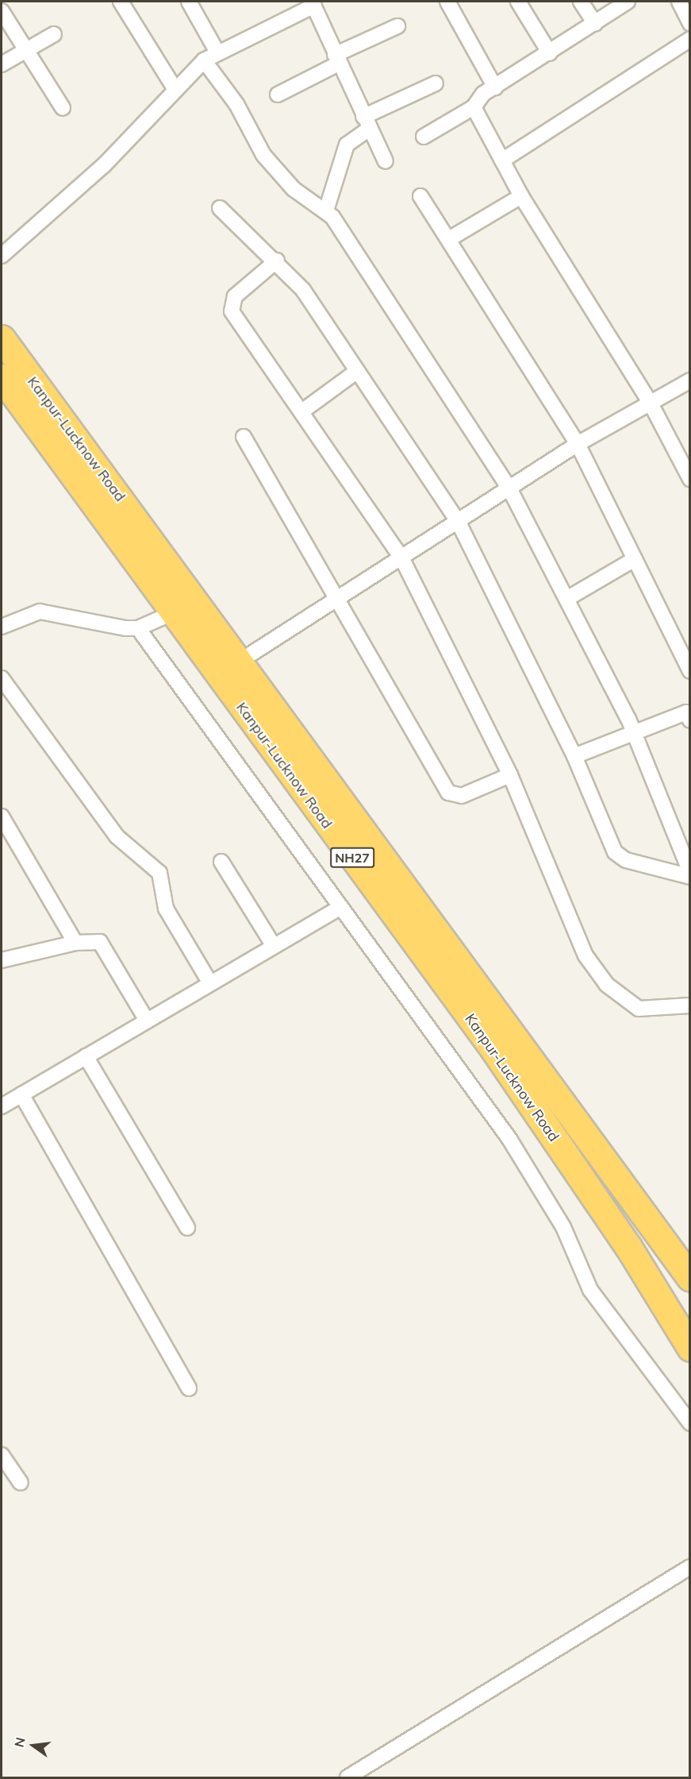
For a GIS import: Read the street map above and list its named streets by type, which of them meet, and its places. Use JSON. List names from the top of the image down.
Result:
{
  "streets": {
    "highway": ["Kanpur-Lucknow Road", "NH27"]
  },
  "north": "left"
}
